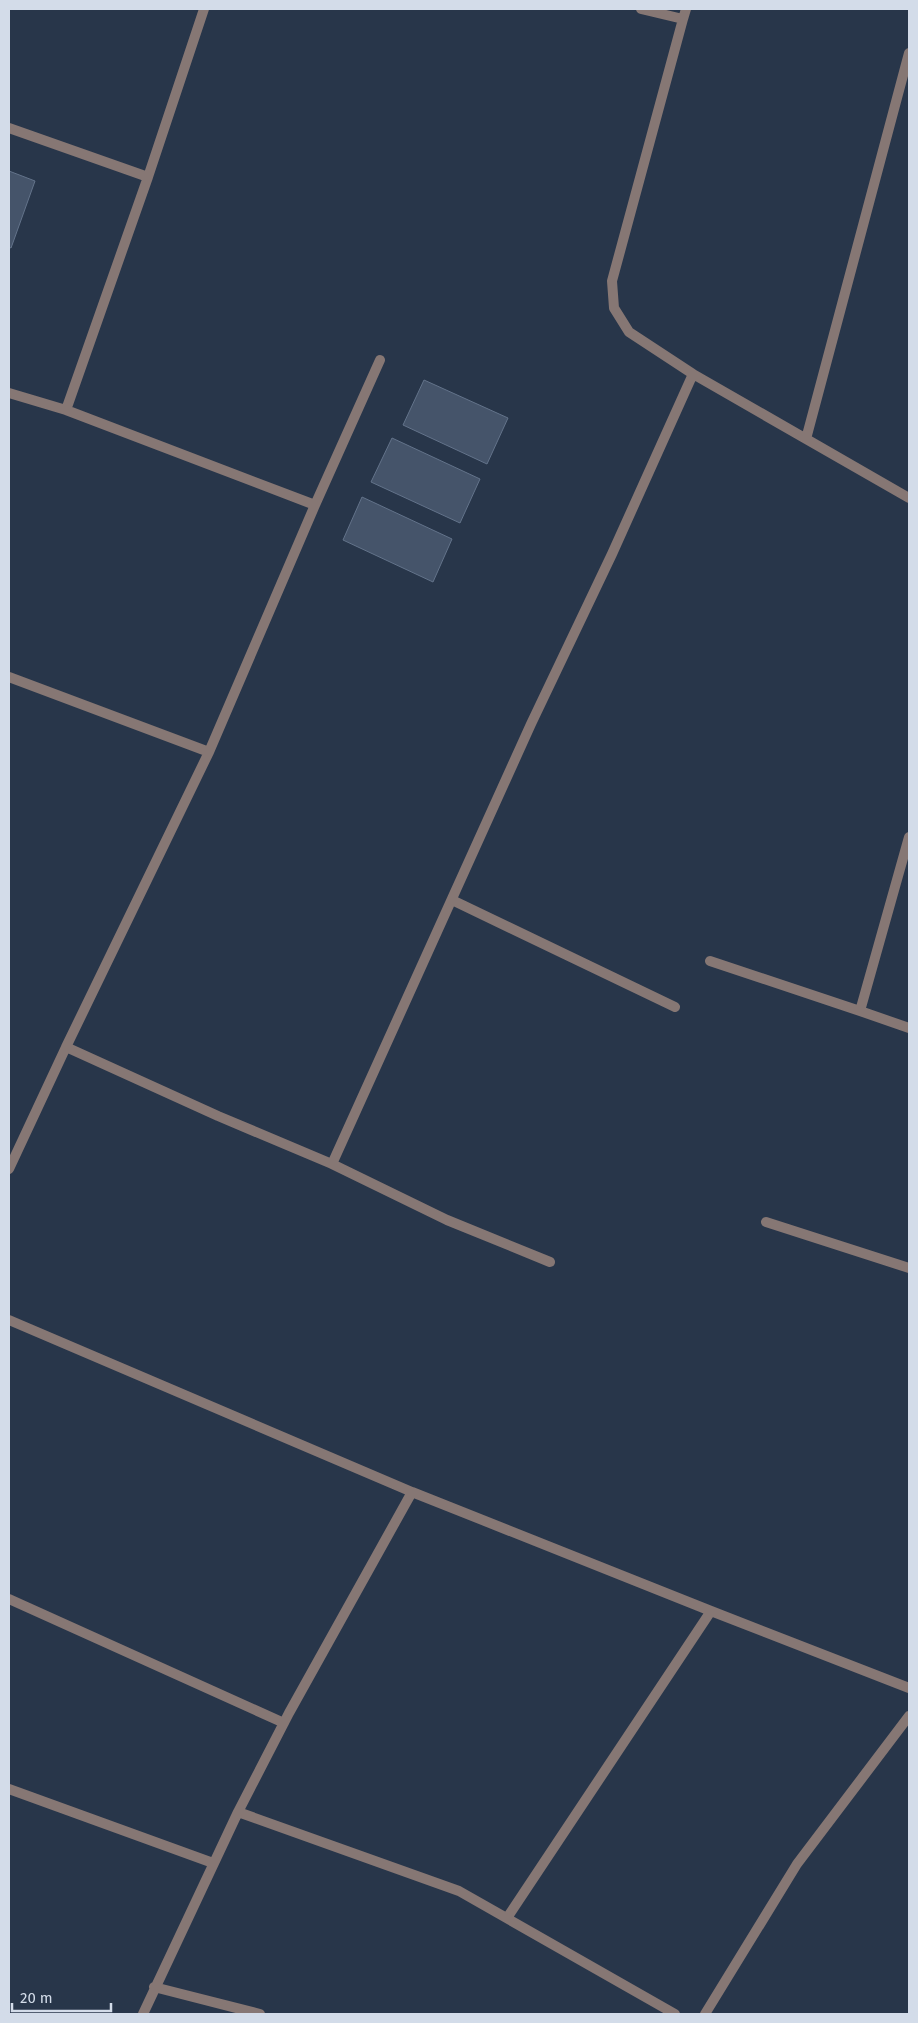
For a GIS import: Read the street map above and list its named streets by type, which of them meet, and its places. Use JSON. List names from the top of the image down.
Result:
{
  "scale_bar": "20 m"
}
